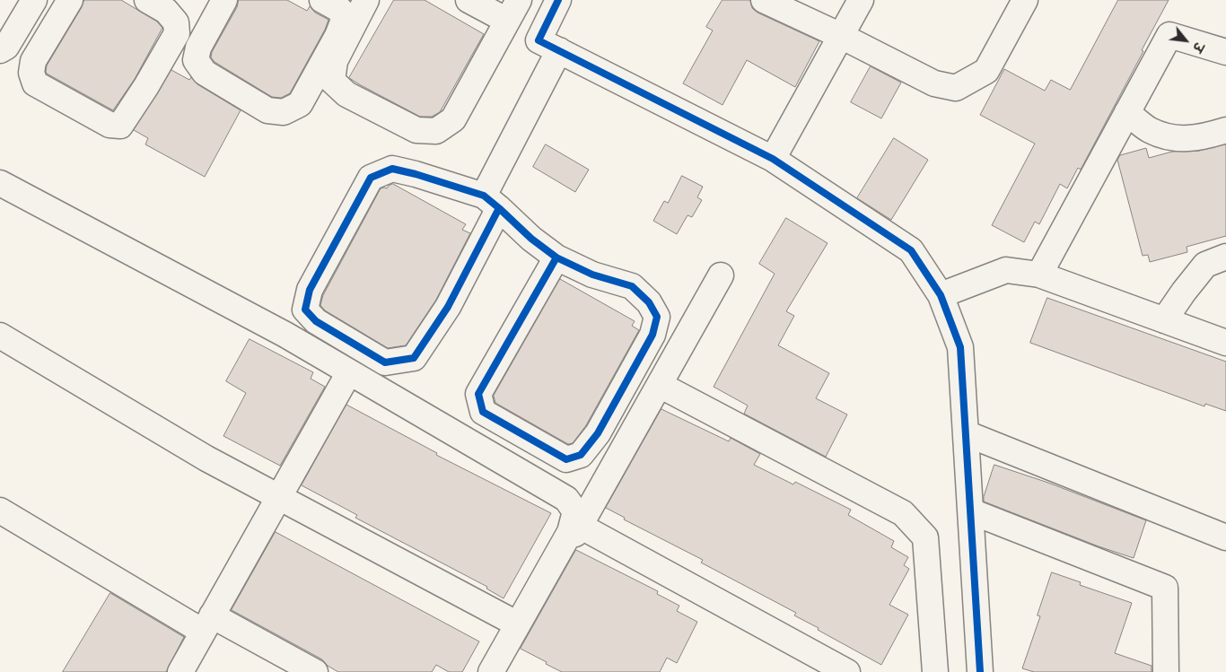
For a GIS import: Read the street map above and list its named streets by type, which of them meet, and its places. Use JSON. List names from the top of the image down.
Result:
{
  "north": "bottom right"
}
